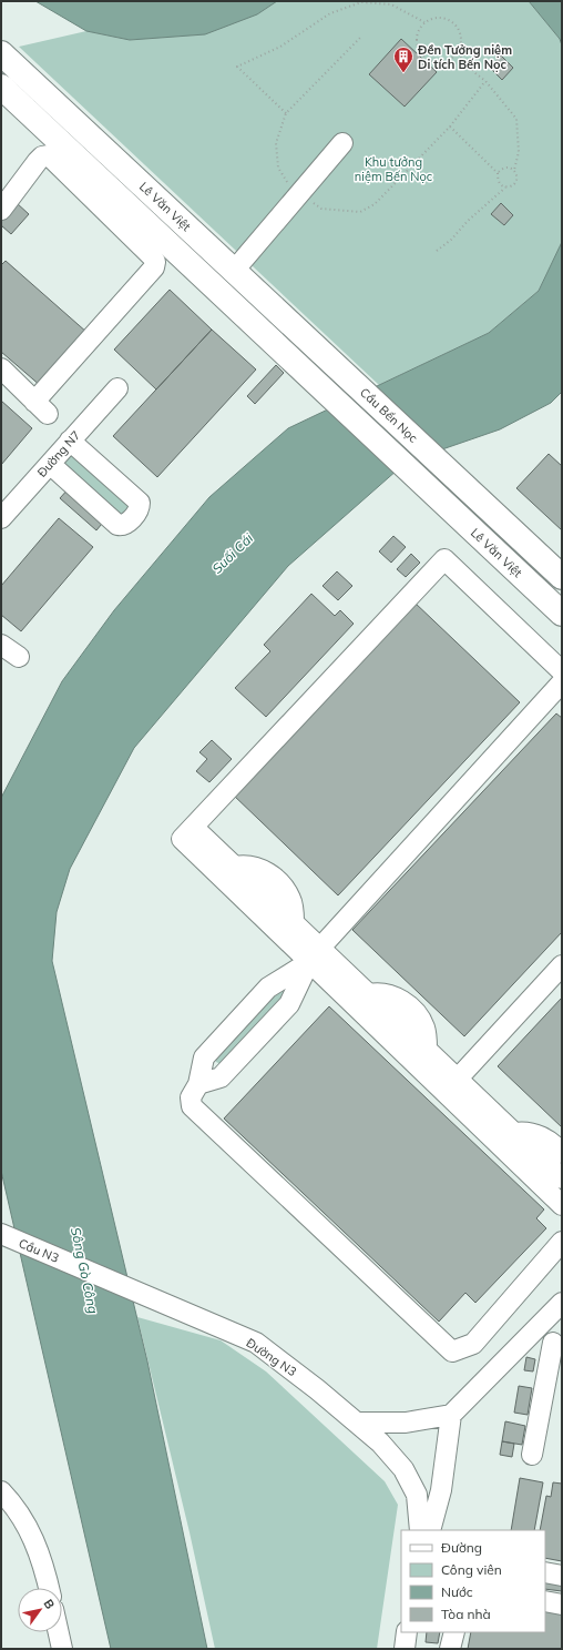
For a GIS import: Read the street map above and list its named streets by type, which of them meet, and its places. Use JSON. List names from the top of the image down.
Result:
{
  "streets": {
    "main road": ["Lê Văn Việt", "Cầu Bến Nọc"],
    "street": ["Đường N7", "Cầu N3", "Đường N3"]
  },
  "crossings": [
    ["Lê Văn Việt", "Cầu Bến Nọc"],
    ["Cầu N3", "Đường N3"]
  ],
  "water": ["Suối Cái", "Sông Gò Công"],
  "parks": ["Khu tưởng niệm Bến Nọc"],
  "places": {
    "building": ["Đền Tưởng niệm Di tích Bến Nọc"]
  },
  "legend": [
    "Đường",
    "Công viên",
    "Nước",
    "Tòa nhà"
  ],
  "north": "top right"
}
